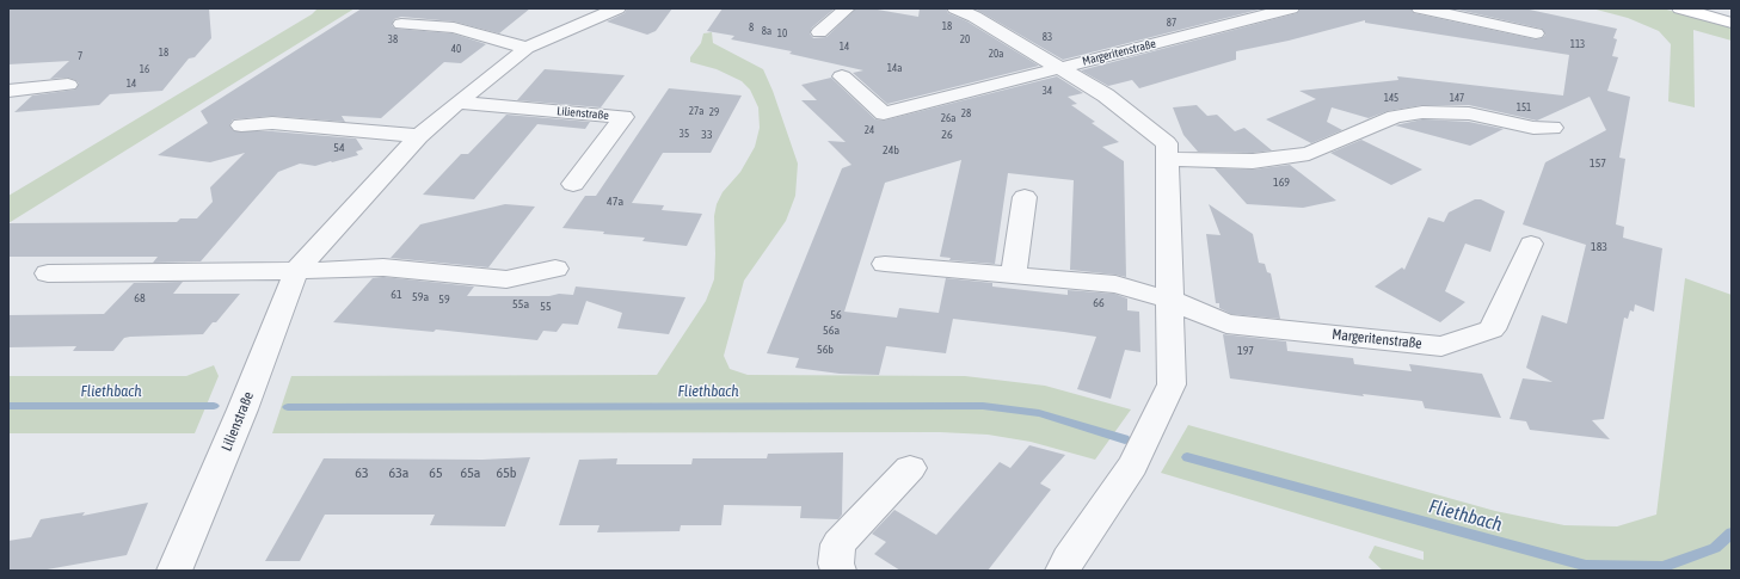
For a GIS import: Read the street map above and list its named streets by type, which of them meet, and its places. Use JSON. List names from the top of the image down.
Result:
{
  "streets": {
    "street": ["Margeritenstraße", "Lilienstraße"]
  },
  "water": ["Fliethbach"],
  "house_numbers": [
    "87",
    "18",
    "8",
    "8a",
    "10",
    "83",
    "38",
    "20",
    "113",
    "14",
    "40",
    "18",
    "20a",
    "7",
    "14a",
    "16",
    "14",
    "34",
    "145",
    "147",
    "151",
    "27a",
    "29",
    "28",
    "26a",
    "24",
    "35",
    "33",
    "26",
    "54",
    "24b",
    "157",
    "169",
    "47a",
    "183",
    "61",
    "59a",
    "68",
    "59",
    "66",
    "55a",
    "55",
    "56",
    "56a",
    "56b",
    "197",
    "63",
    "63a",
    "65",
    "65a",
    "65b"
  ]
}
